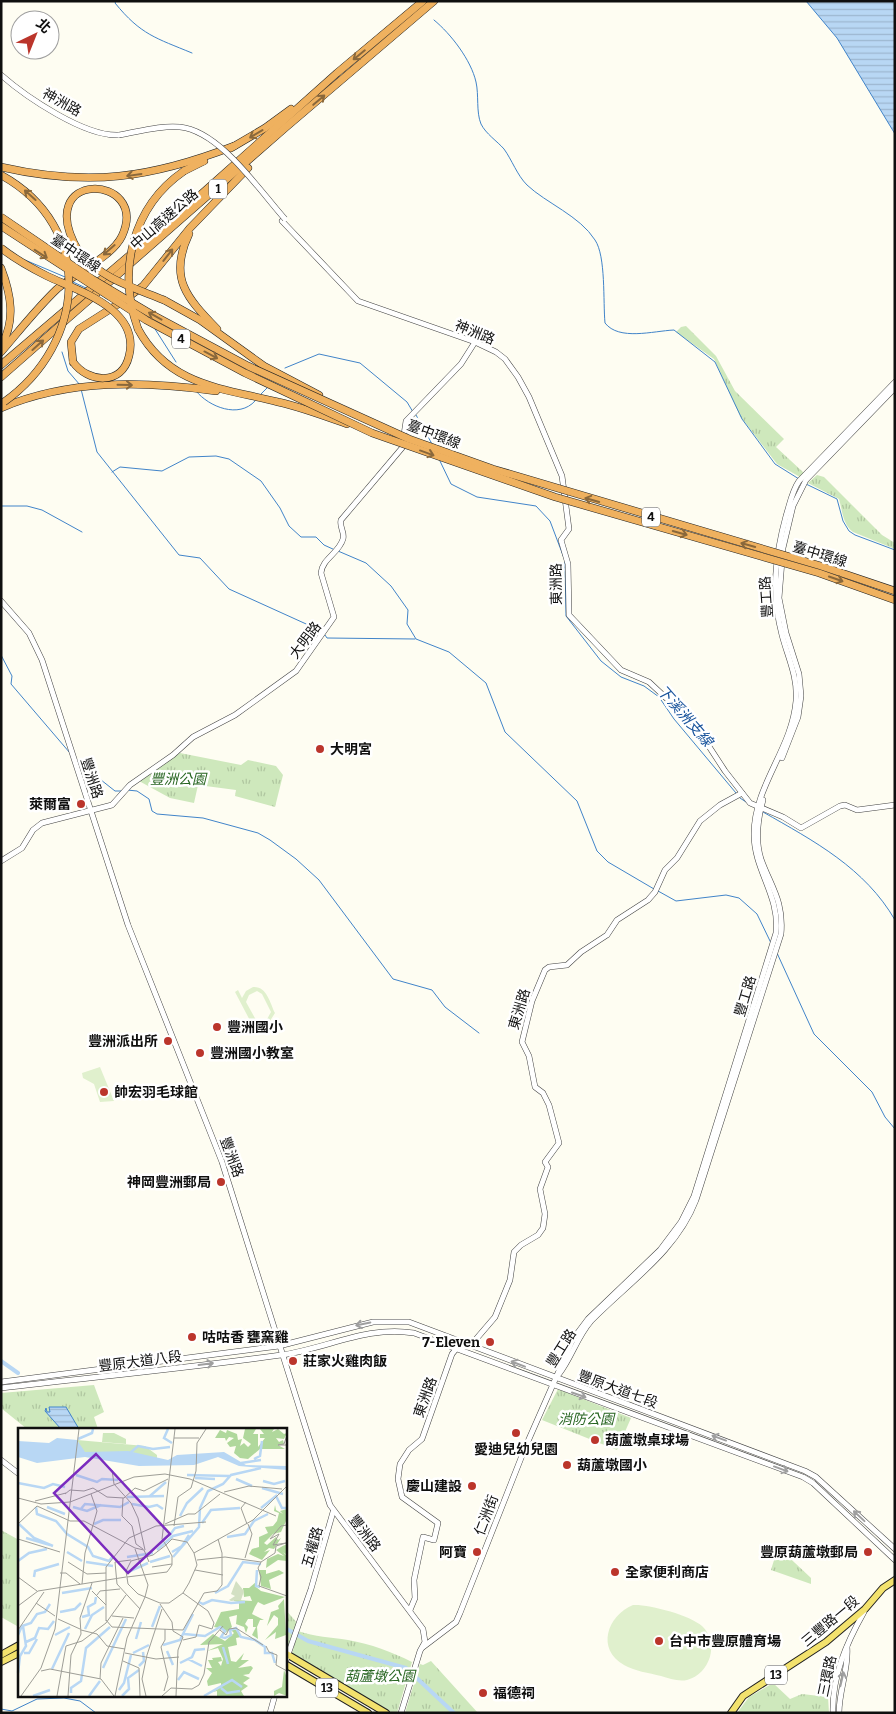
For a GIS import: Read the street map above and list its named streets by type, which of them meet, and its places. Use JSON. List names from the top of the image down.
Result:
{
  "streets": {
    "highway": [
      "1",
      "中山高速公路",
      "臺中環線",
      "4"
    ],
    "main road": ["三豐路一段", "13"],
    "street": [
      "神洲路",
      "東洲路",
      "豐工路",
      "大明路",
      "豐洲路",
      "豐原大道八段",
      "豐原大道七段",
      "仁洲街",
      "五權路",
      "三環路"
    ]
  },
  "crossings": [
    ["神洲路", "東洲路"],
    ["神洲路", "大明路"],
    ["東洲路", "豐工路"],
    ["東洲路", "豐洲路"],
    ["東洲路", "豐原大道七段"],
    ["豐工路", "豐原大道七段"],
    ["豐工路", "仁洲街"],
    ["大明路", "豐洲路"],
    ["豐洲路", "豐原大道八段"],
    ["豐洲路", "豐原大道七段"],
    ["豐洲路", "仁洲街"],
    ["豐洲路", "五權路"],
    ["豐原大道八段", "豐原大道七段"],
    ["豐原大道七段", "仁洲街"],
    ["五權路", "13"],
    ["三豐路一段", "三環路"]
  ],
  "water": ["下溪洲支線"],
  "parks": ["豐洲公園", "消防公園", "葫蘆墩公園"],
  "places": [
    "大明宮",
    "萊爾富",
    "豐洲國小",
    "豐洲派出所",
    "豐洲國小教室",
    "帥宏羽毛球館",
    "神岡豐洲郵局",
    "咕咕香 甕窯雞",
    "7-Eleven",
    "莊家火雞肉飯",
    "愛迪兒幼兒園",
    "葫蘆墩桌球場",
    "葫蘆墩國小",
    "慶山建設",
    "阿寶",
    "豐原葫蘆墩郵局",
    "全家便利商店",
    "台中市豐原體育場",
    "福德祠"
  ],
  "north": "top right"
}
